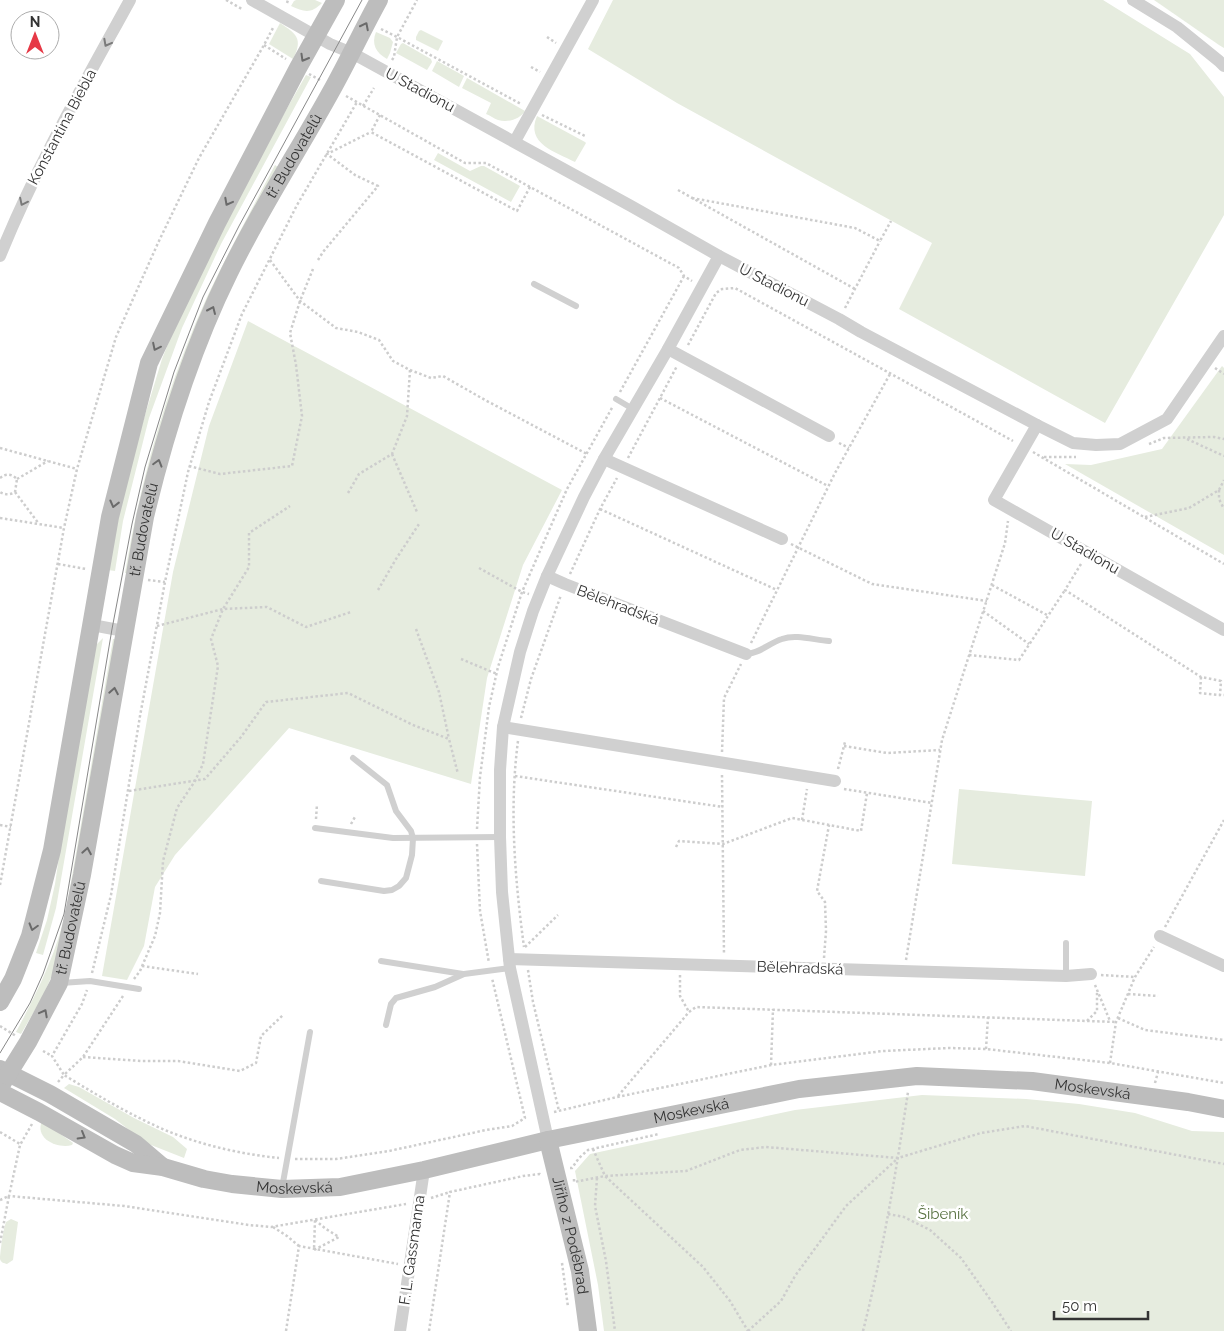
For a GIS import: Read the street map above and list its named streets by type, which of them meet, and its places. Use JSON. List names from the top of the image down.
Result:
{
  "streets": {
    "street": [
      "U Stadionu",
      "Konstantina Biebla",
      "tř. Budovatelů",
      "Bělehradská",
      "Moskevská",
      "Jiřího z Poděbrad",
      "F. L. Gassmanna"
    ]
  },
  "crossings": [
    ["U Stadionu", "tř. Budovatelů"],
    ["tř. Budovatelů", "Moskevská"],
    ["Moskevská", "Jiřího z Poděbrad"],
    ["Moskevská", "F. L. Gassmanna"]
  ],
  "one_way": ["Konstantina Biebla"],
  "parks": ["Šibeník"],
  "scale_bar": "50 m",
  "north": "top"
}
